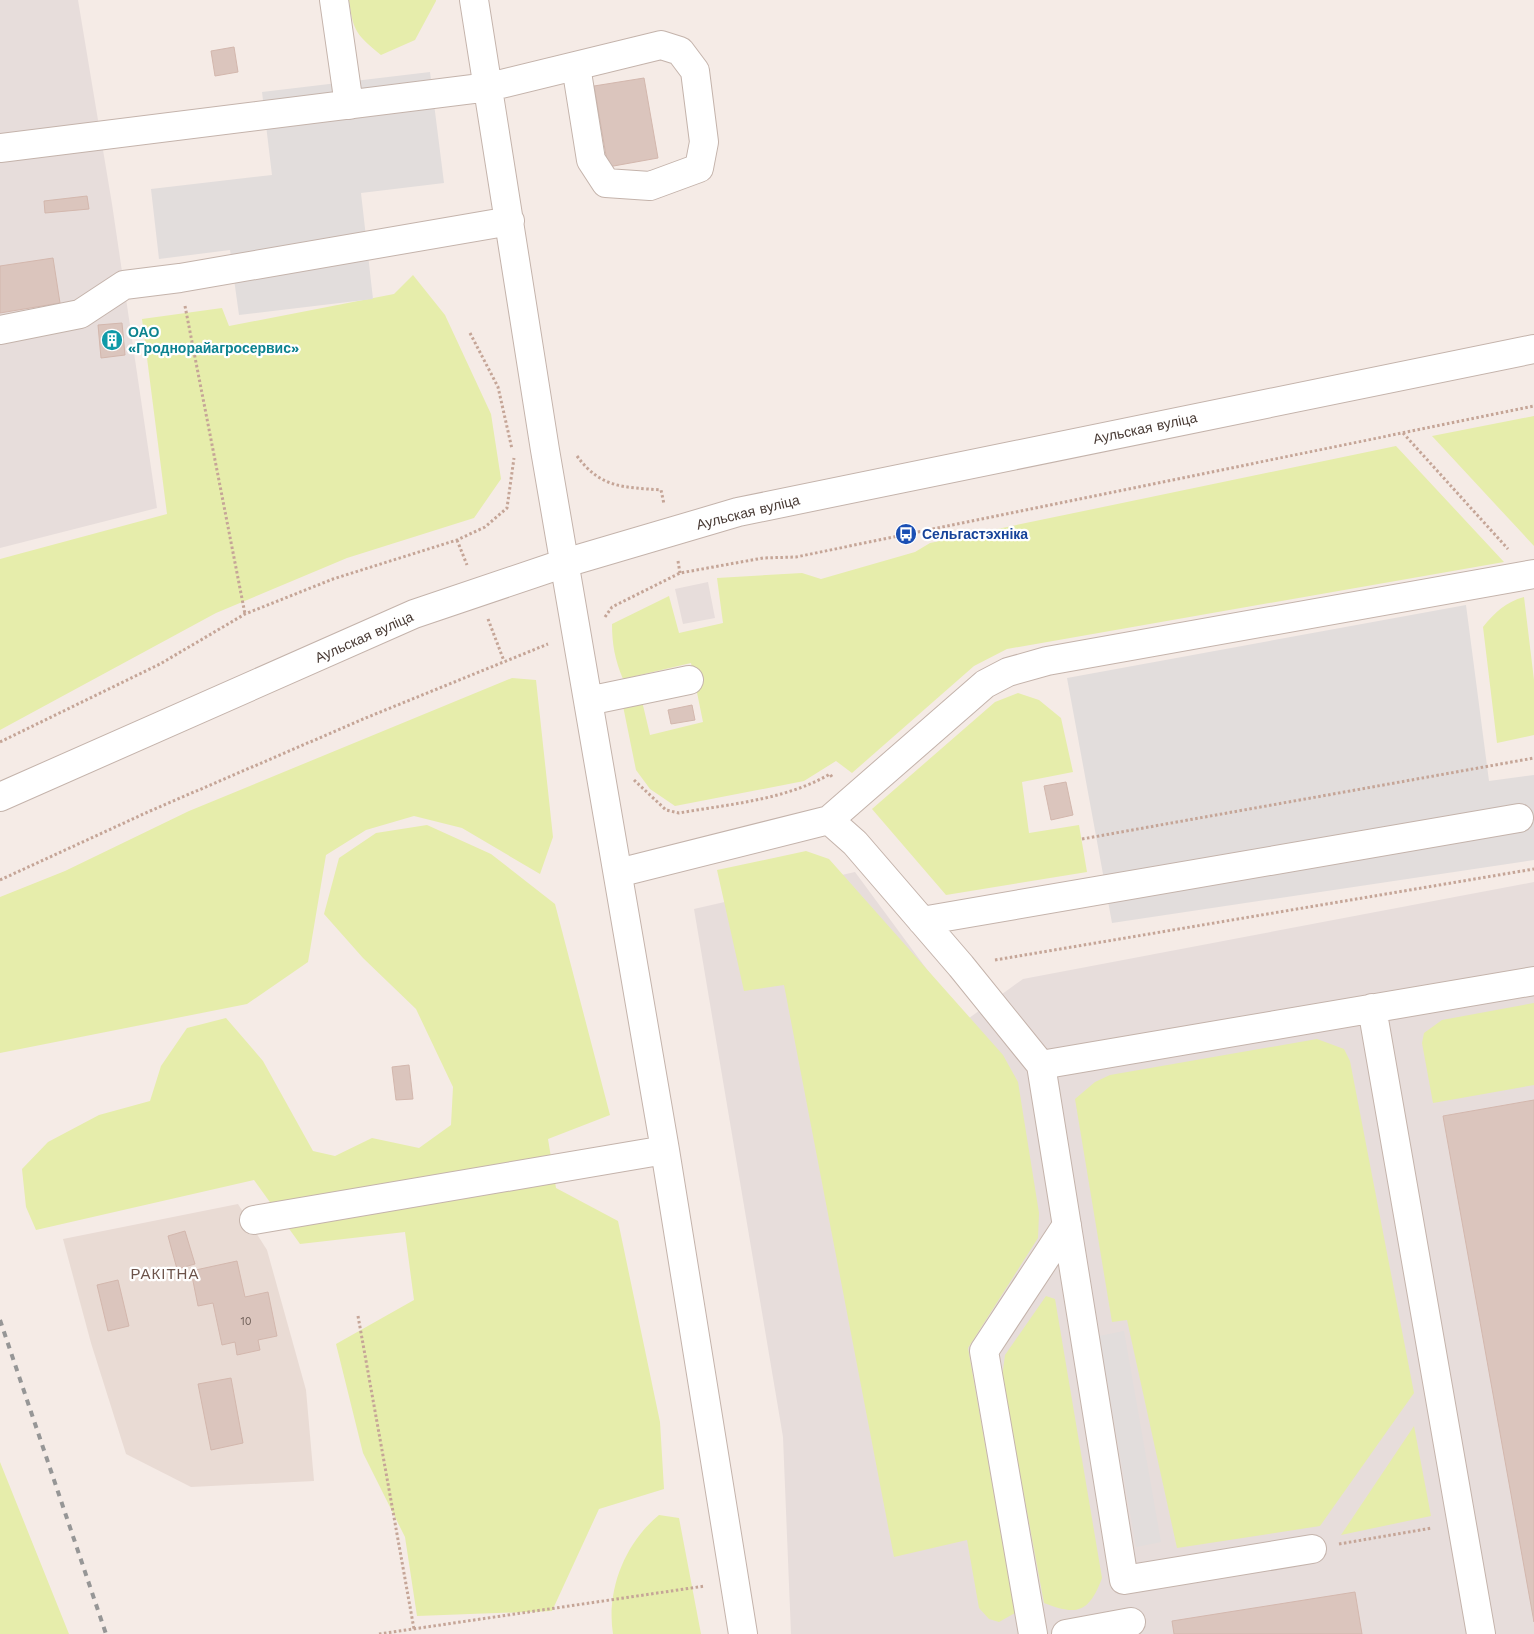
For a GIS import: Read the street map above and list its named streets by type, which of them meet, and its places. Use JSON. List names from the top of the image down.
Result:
{
  "streets": {
    "street": ["Аульская вуліца"]
  },
  "districts": ["РАКІТНА"],
  "places": {
    "building": ["ОАО «Гроднорайагросервис»"],
    "bus stop": ["Сельгастэхніка"]
  },
  "house_numbers": ["10"]
}
